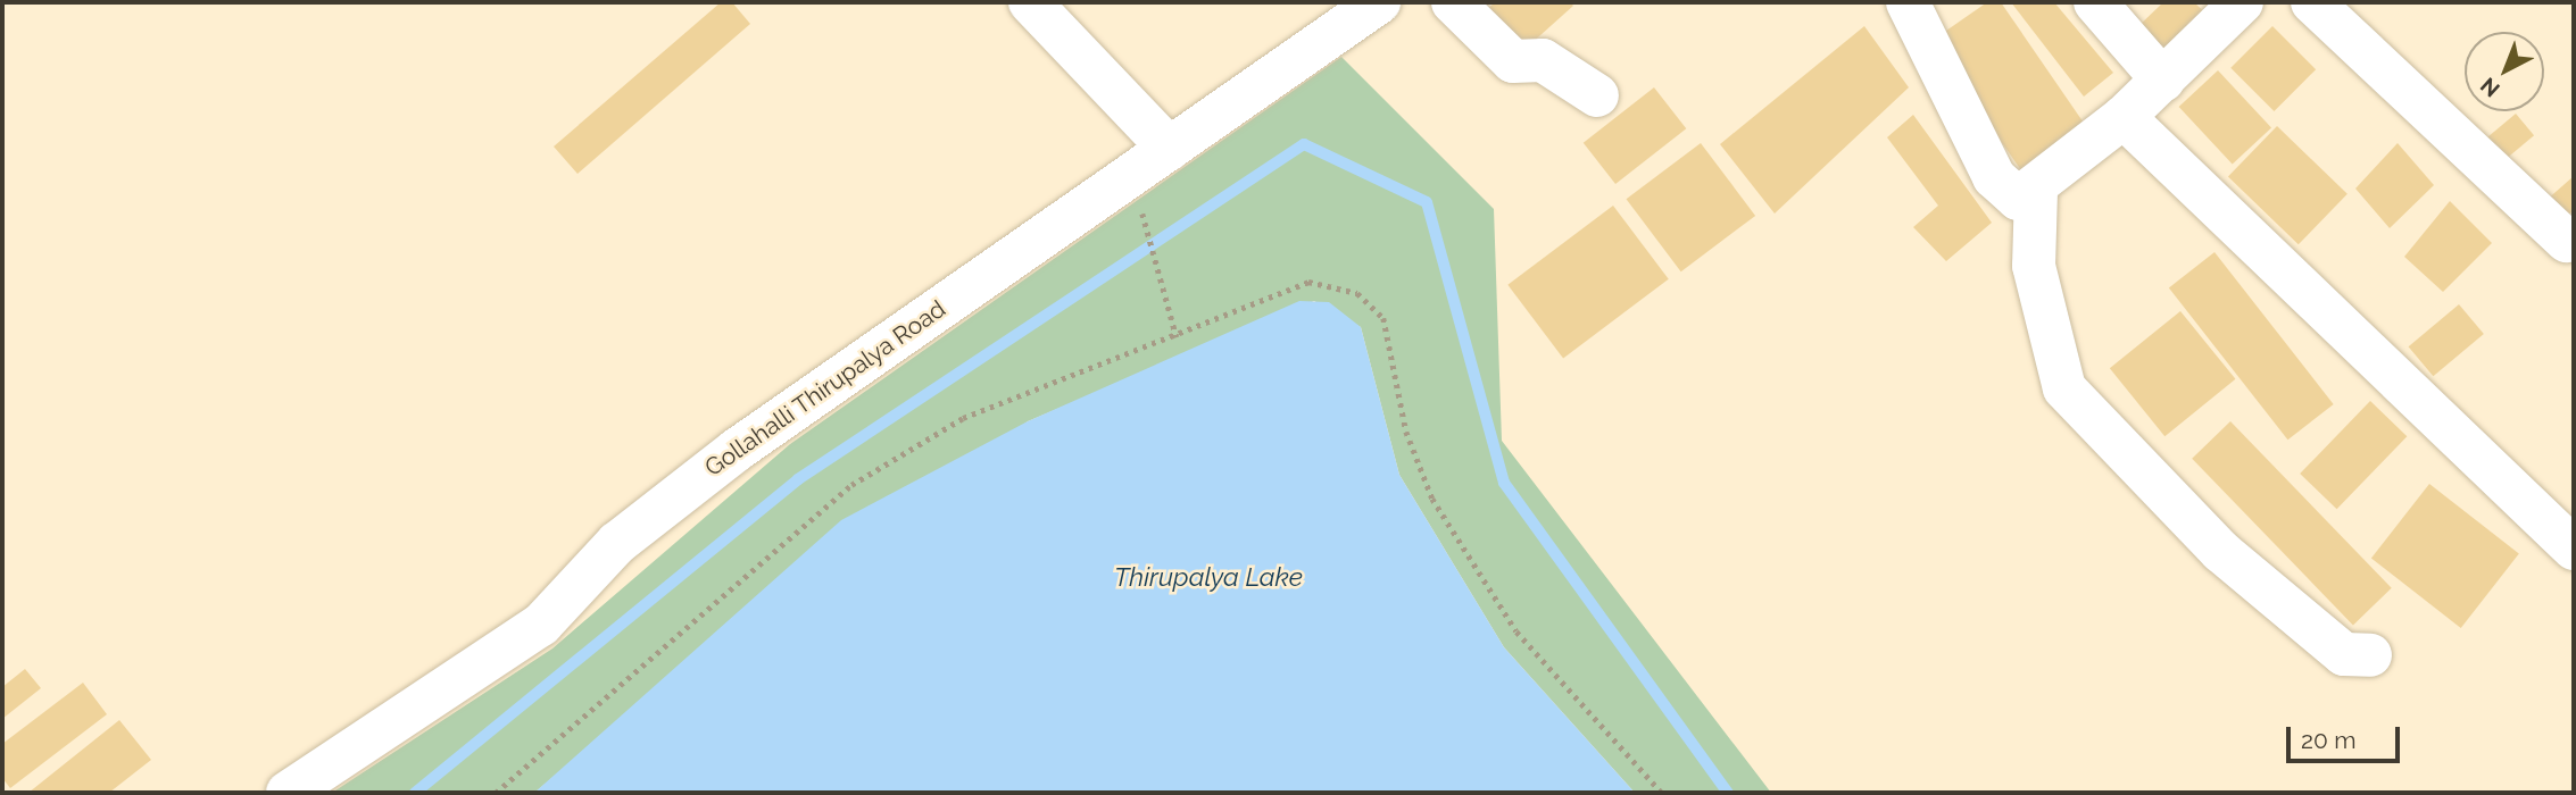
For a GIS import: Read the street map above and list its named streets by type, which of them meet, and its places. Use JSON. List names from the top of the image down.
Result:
{
  "streets": {
    "street": ["Gollahalli Thirupalya Road"]
  },
  "water": ["Thirupalya Lake"],
  "scale_bar": "20 m",
  "north": "bottom left"
}
